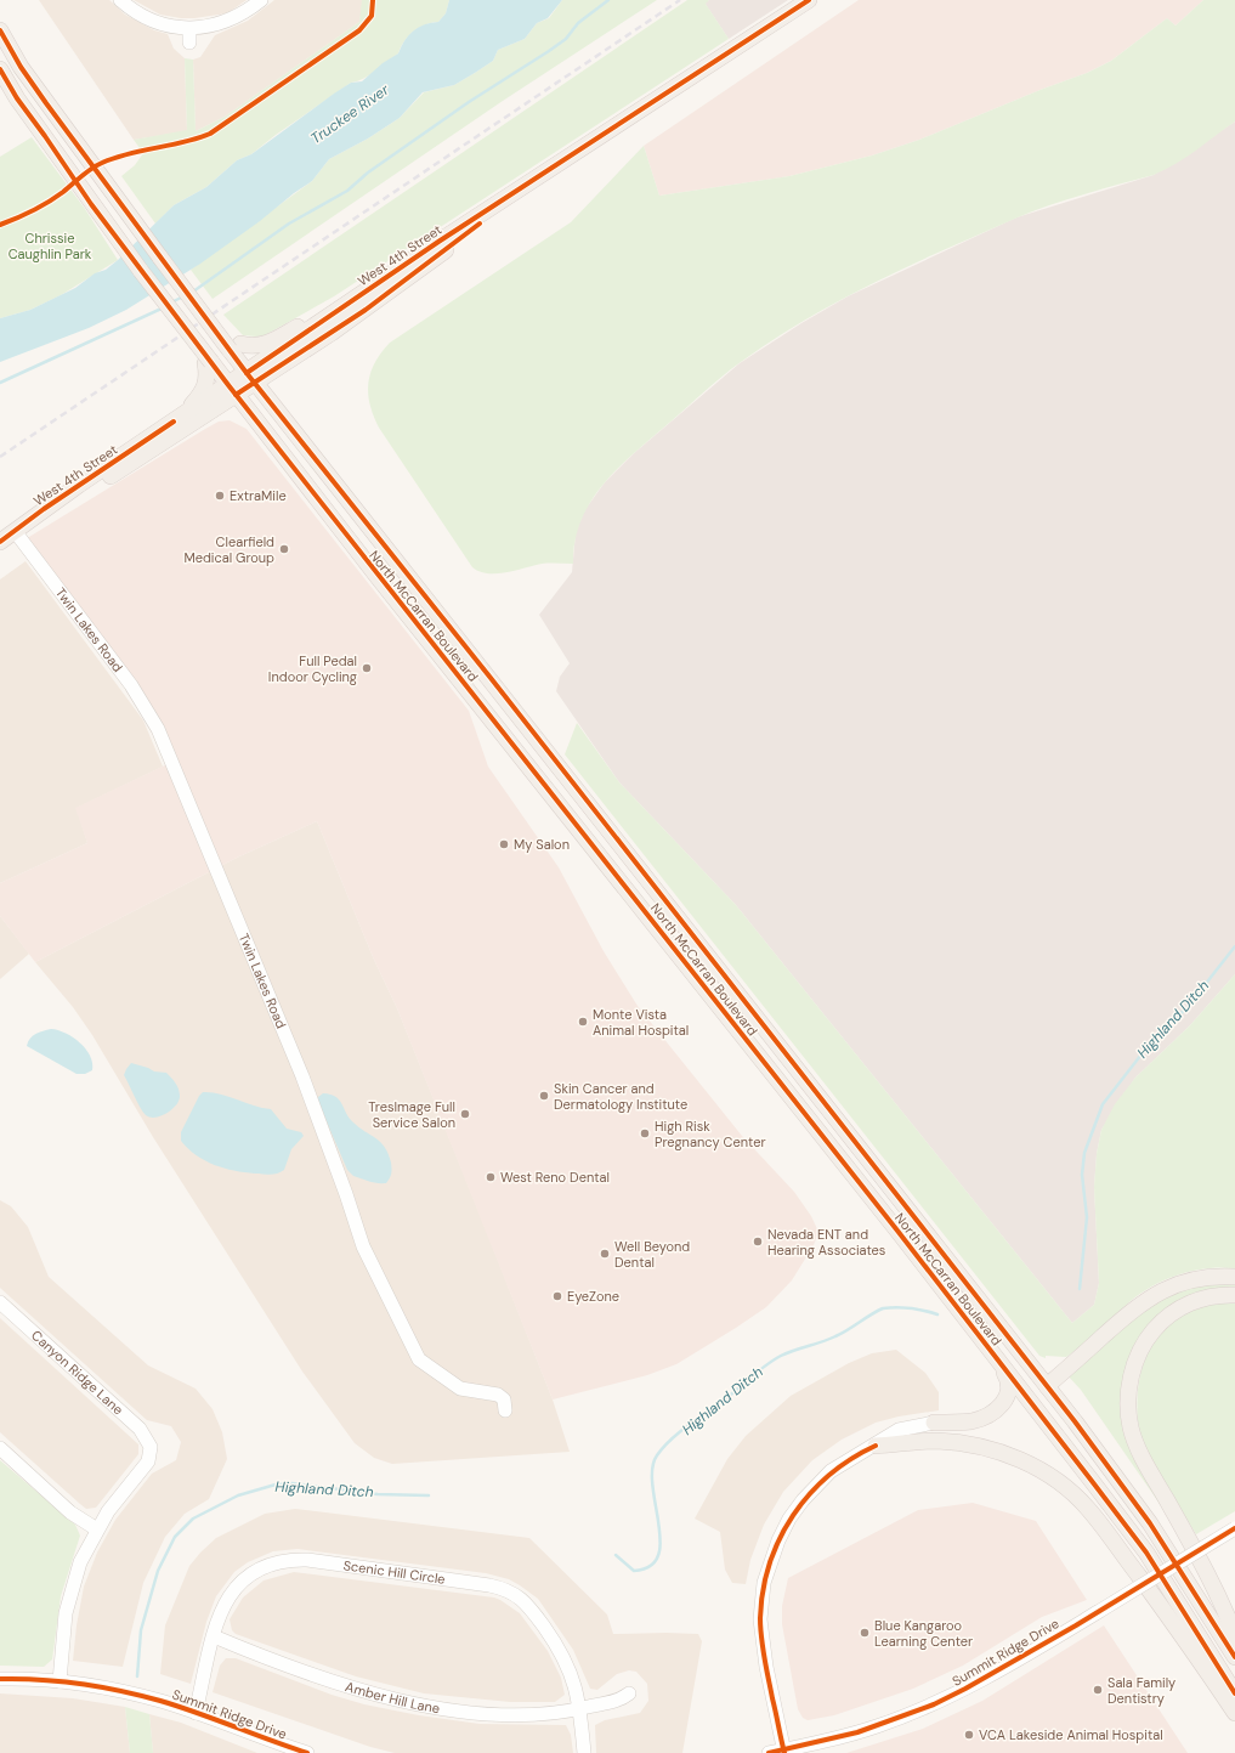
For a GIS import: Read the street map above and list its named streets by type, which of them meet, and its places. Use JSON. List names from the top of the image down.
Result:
{
  "streets": {
    "main road": ["West 4th Street", "North McCarran Boulevard"],
    "street": [
      "Twin Lakes Road",
      "Canyon Ridge Lane",
      "Scenic Hill Circle",
      "Summit Ridge Drive",
      "Amber Hill Lane"
    ]
  },
  "crossings": [
    ["West 4th Street", "North McCarran Boulevard"],
    ["West 4th Street", "Twin Lakes Road"],
    ["Scenic Hill Circle", "Summit Ridge Drive"],
    ["Scenic Hill Circle", "Amber Hill Lane"]
  ],
  "water": ["Truckee River", "Highland Ditch"],
  "parks": ["Chrissie Caughlin Park"],
  "places": [
    "ExtraMile",
    "Clearfield Medical Group",
    "Full Pedal Indoor Cycling",
    "My Salon",
    "Monte Vista Animal Hospital",
    "Skin Cancer and Dermatology Institute",
    "TresImage Full Service Salon",
    "High Risk Pregnancy Center",
    "West Reno Dental",
    "Nevada ENT and Hearing Associates",
    "Well Beyond Dental",
    "EyeZone",
    "Blue Kangaroo Learning Center",
    "Sala Family Dentistry",
    "VCA Lakeside Animal Hospital"
  ]
}
